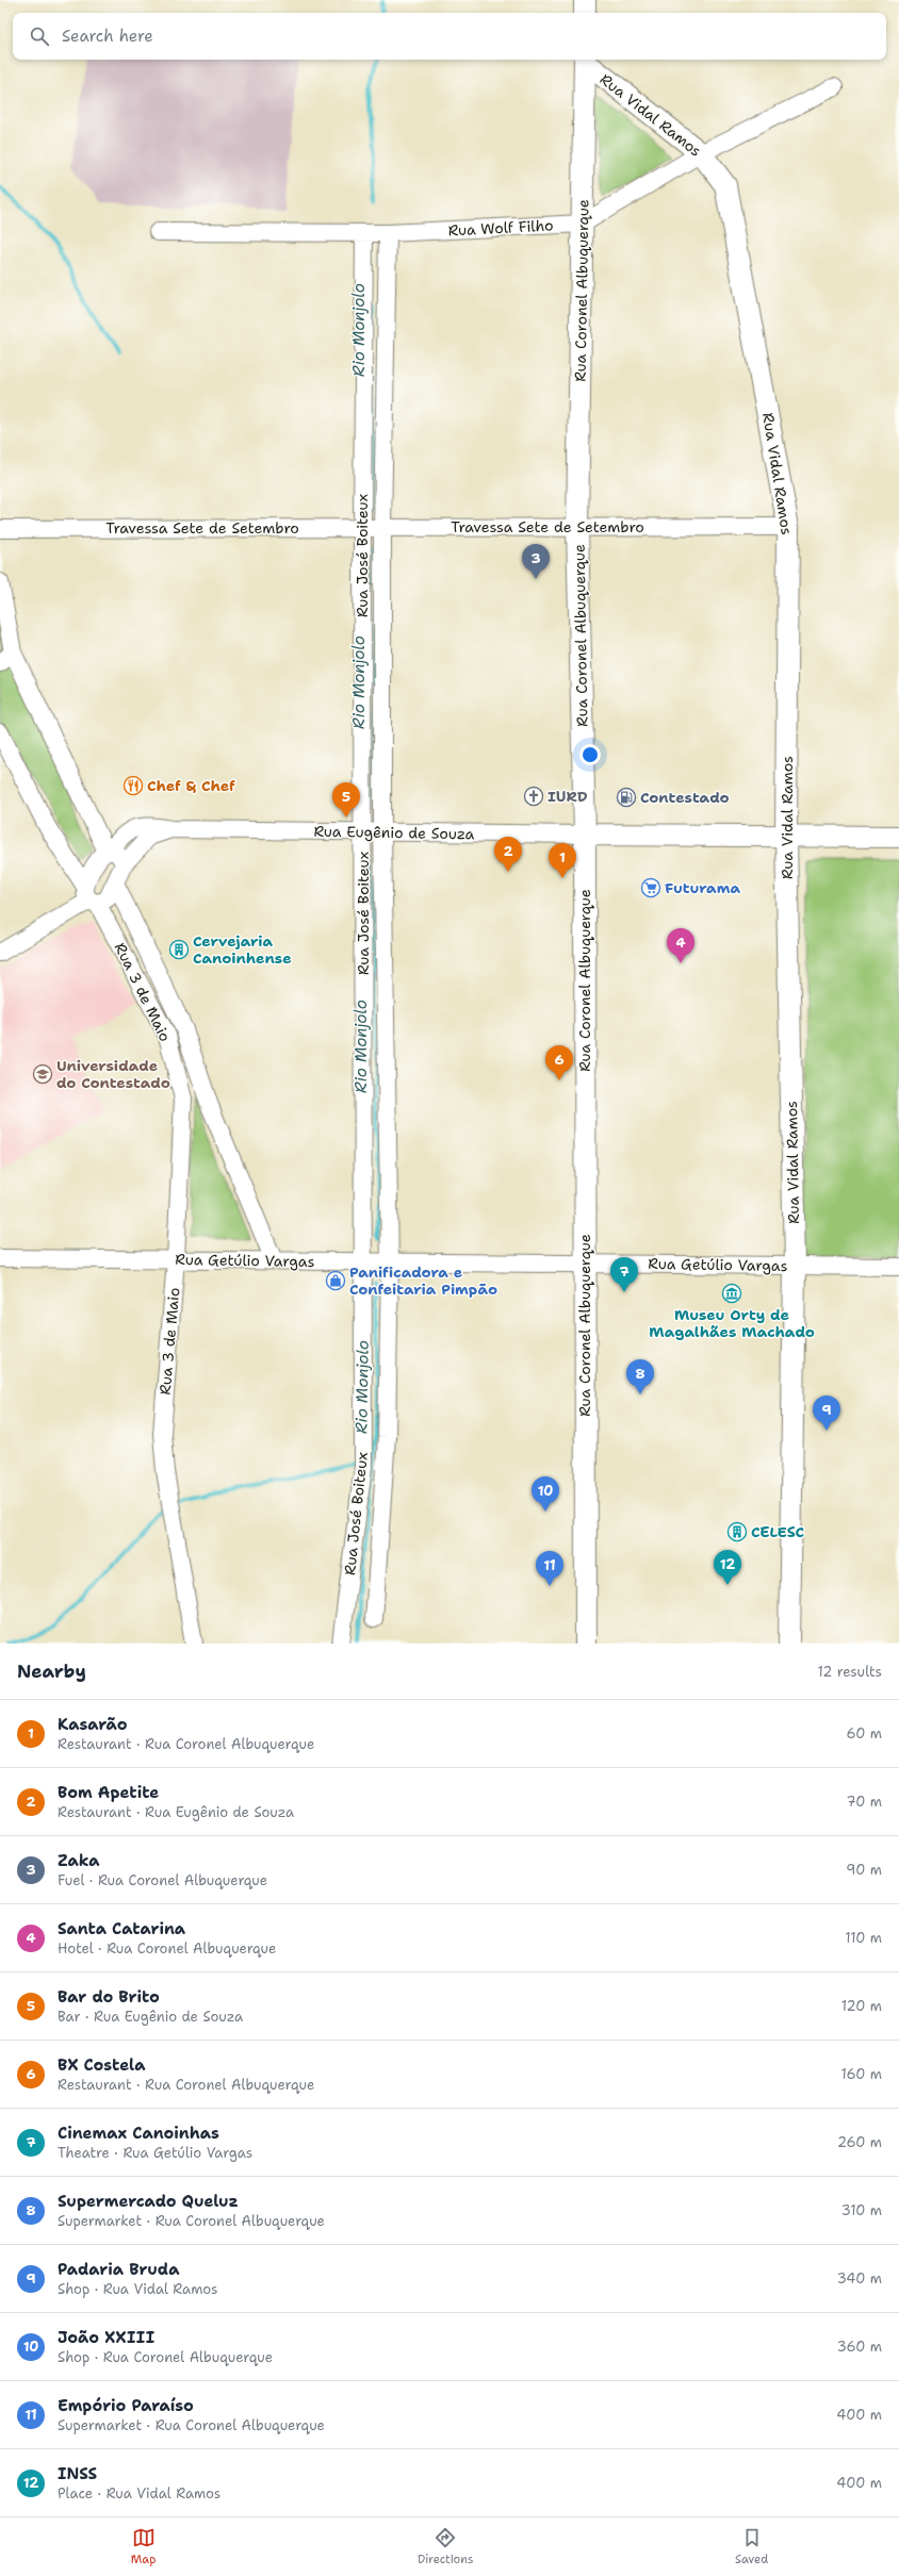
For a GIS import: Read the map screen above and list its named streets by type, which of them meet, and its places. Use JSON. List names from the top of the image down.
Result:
{
  "streets": {
    "main road": ["Rua Vidal Ramos", "Rua Coronel Albuquerque", "Rua Eugênio de Souza"],
    "street": [
      "Rua Wolf Filho",
      "Travessa Sete de Setembro",
      "Rua José Boiteux",
      "Rua 3 de Maio",
      "Rua Getúlio Vargas"
    ]
  },
  "crossings": [
    ["Rua Vidal Ramos", "Rua Wolf Filho"],
    ["Rua Vidal Ramos", "Rua Coronel Albuquerque"],
    ["Rua Vidal Ramos", "Travessa Sete de Setembro"],
    ["Rua Vidal Ramos", "Rua Eugênio de Souza"],
    ["Rua Vidal Ramos", "Rua Getúlio Vargas"],
    ["Rua Wolf Filho", "Rua Coronel Albuquerque"],
    ["Rua Wolf Filho", "Rua José Boiteux"],
    ["Rua Coronel Albuquerque", "Travessa Sete de Setembro"],
    ["Rua Coronel Albuquerque", "Rua Eugênio de Souza"],
    ["Rua Coronel Albuquerque", "Rua Getúlio Vargas"],
    ["Travessa Sete de Setembro", "Rua José Boiteux"],
    ["Rua José Boiteux", "Rua Eugênio de Souza"],
    ["Rua José Boiteux", "Rua Getúlio Vargas"],
    ["Rua Eugênio de Souza", "Rua 3 de Maio"],
    ["Rua 3 de Maio", "Rua Getúlio Vargas"]
  ],
  "water": ["Rio Monjolo"],
  "places": {
    "restaurant": ["Chef & Chef"],
    "church": ["IURD"],
    "fuel station": ["Contestado"],
    "supermarket": ["Futurama"],
    "building": ["Cervejaria Canoinhense", "CELESC"],
    "school or university": ["Universidade do Contestado"],
    "shop": ["Panificadora e Confeitaria Pimpão"],
    "museum": ["Museu Orty de Magalhães Machado"]
  },
  "page": {
    "search": "Search here",
    "pins": [
      "3",
      "5",
      "2",
      "1",
      "4",
      "6",
      "7",
      "8",
      "9",
      "10",
      "12",
      "11"
    ],
    "heading": ["Nearby", "12 results"],
    "list": [
      {
        "mark": "1",
        "name": "Kasarão",
        "note": "Restaurant · Rua Coronel Albuquerque",
        "value": "60 m"
      },
      {
        "mark": "2",
        "name": "Bom Apetite",
        "note": "Restaurant · Rua Eugênio de Souza",
        "value": "70 m"
      },
      {
        "mark": "3",
        "name": "Zaka",
        "note": "Fuel · Rua Coronel Albuquerque",
        "value": "90 m"
      },
      {
        "mark": "4",
        "name": "Santa Catarina",
        "note": "Hotel · Rua Coronel Albuquerque",
        "value": "110 m"
      },
      {
        "mark": "5",
        "name": "Bar do Brito",
        "note": "Bar · Rua Eugênio de Souza",
        "value": "120 m"
      },
      {
        "mark": "6",
        "name": "BX Costela",
        "note": "Restaurant · Rua Coronel Albuquerque",
        "value": "160 m"
      },
      {
        "mark": "7",
        "name": "Cinemax Canoinhas",
        "note": "Theatre · Rua Getúlio Vargas",
        "value": "260 m"
      },
      {
        "mark": "8",
        "name": "Supermercado Queluz",
        "note": "Supermarket · Rua Coronel Albuquerque",
        "value": "310 m"
      },
      {
        "mark": "9",
        "name": "Padaria Bruda",
        "note": "Shop · Rua Vidal Ramos",
        "value": "340 m"
      },
      {
        "mark": "10",
        "name": "João XXIII",
        "note": "Shop · Rua Coronel Albuquerque",
        "value": "360 m"
      },
      {
        "mark": "11",
        "name": "Empório Paraíso",
        "note": "Supermarket · Rua Coronel Albuquerque",
        "value": "400 m"
      },
      {
        "mark": "12",
        "name": "INSS",
        "note": "Place · Rua Vidal Ramos",
        "value": "400 m"
      }
    ],
    "nav": ["Map", "Directions", "Saved"]
  }
}
